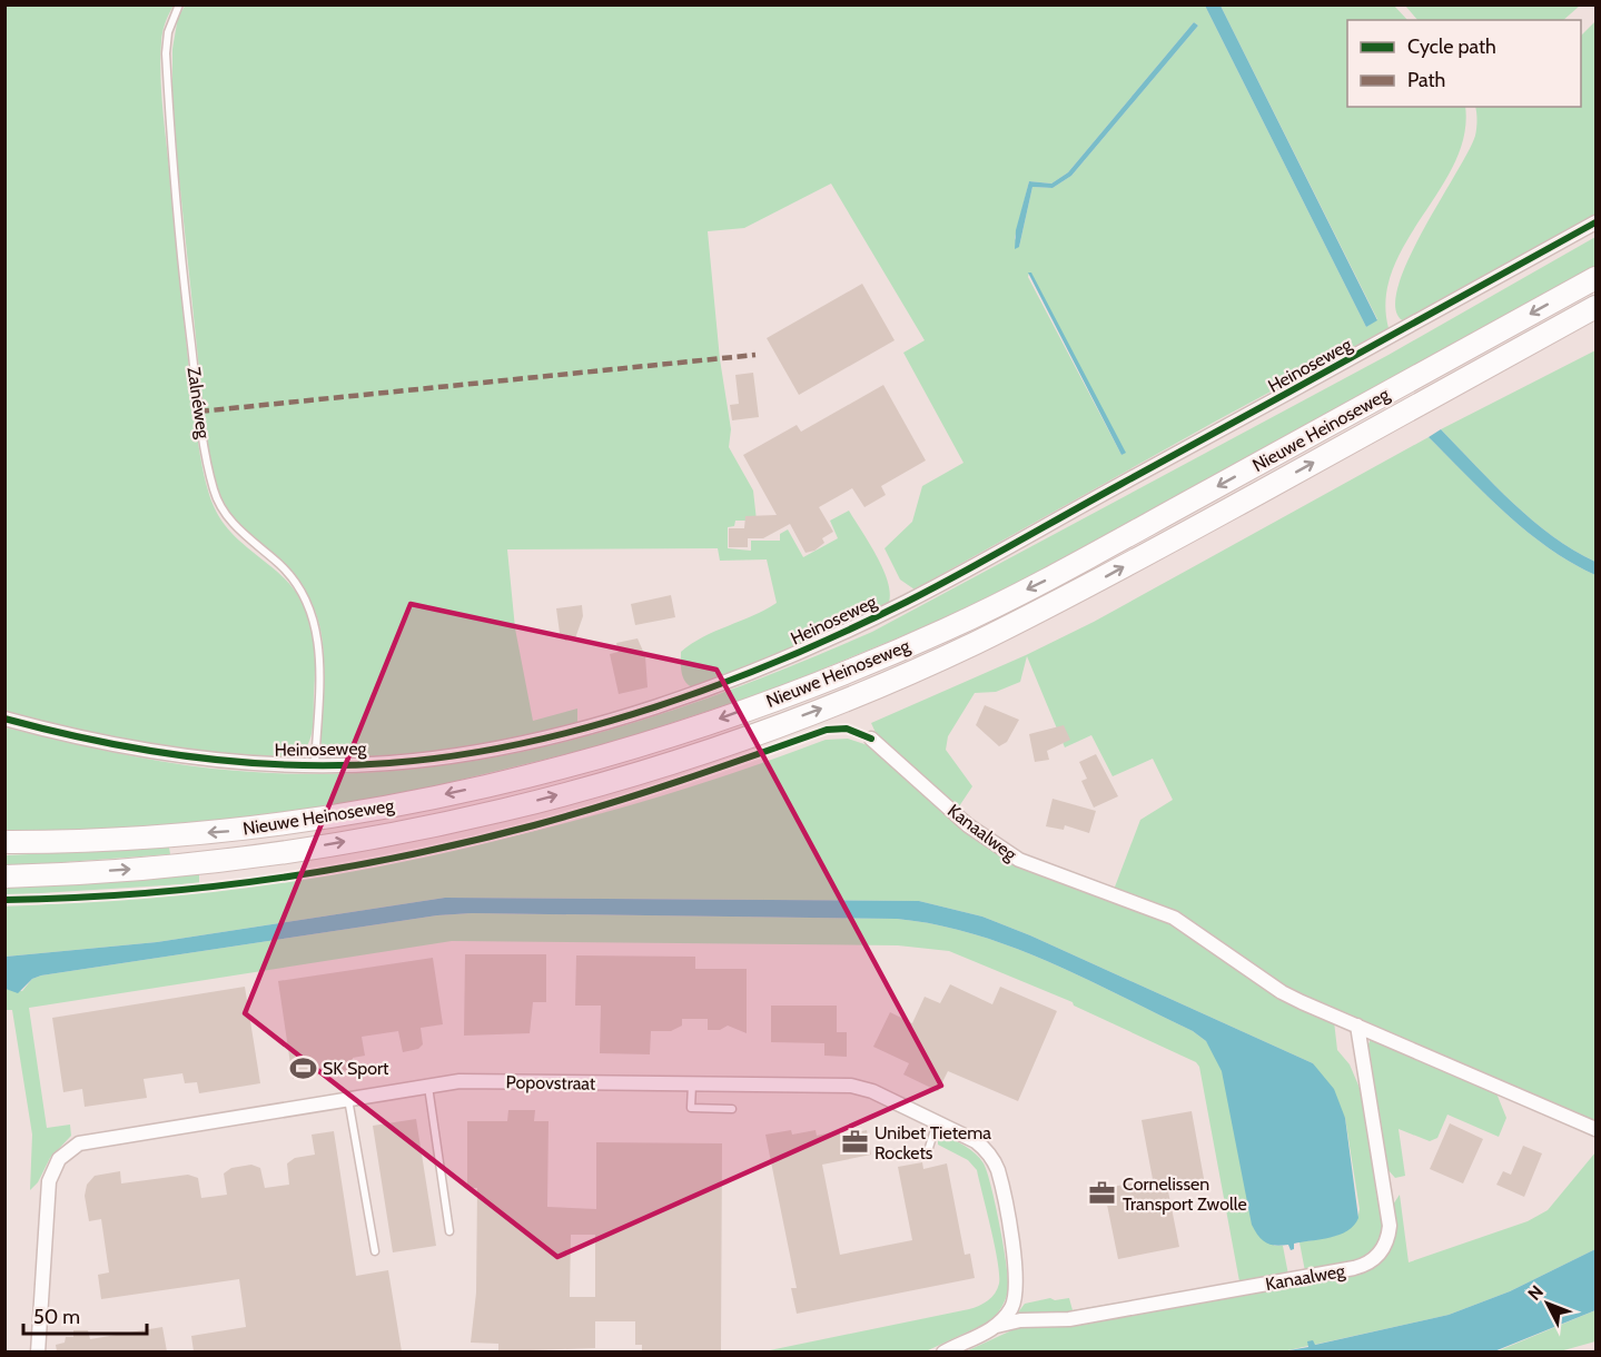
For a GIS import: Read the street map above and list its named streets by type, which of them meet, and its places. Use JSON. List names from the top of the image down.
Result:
{
  "streets": {
    "highway": ["Nieuwe Heinoseweg"],
    "street": ["Heinoseweg", "Kanaalweg", "Popovstraat"],
    "lane": ["Zalnéweg"]
  },
  "crossings": [
    ["Heinoseweg", "Zalnéweg"],
    ["Kanaalweg", "Popovstraat"]
  ],
  "places": {
    "sports": ["SK Sport"],
    "office": ["Unibet Tietema Rockets", "Cornelissen Transport Zwolle"]
  },
  "legend": ["Cycle path", "Path"],
  "scale_bar": "50 m",
  "north": "top left"
}
